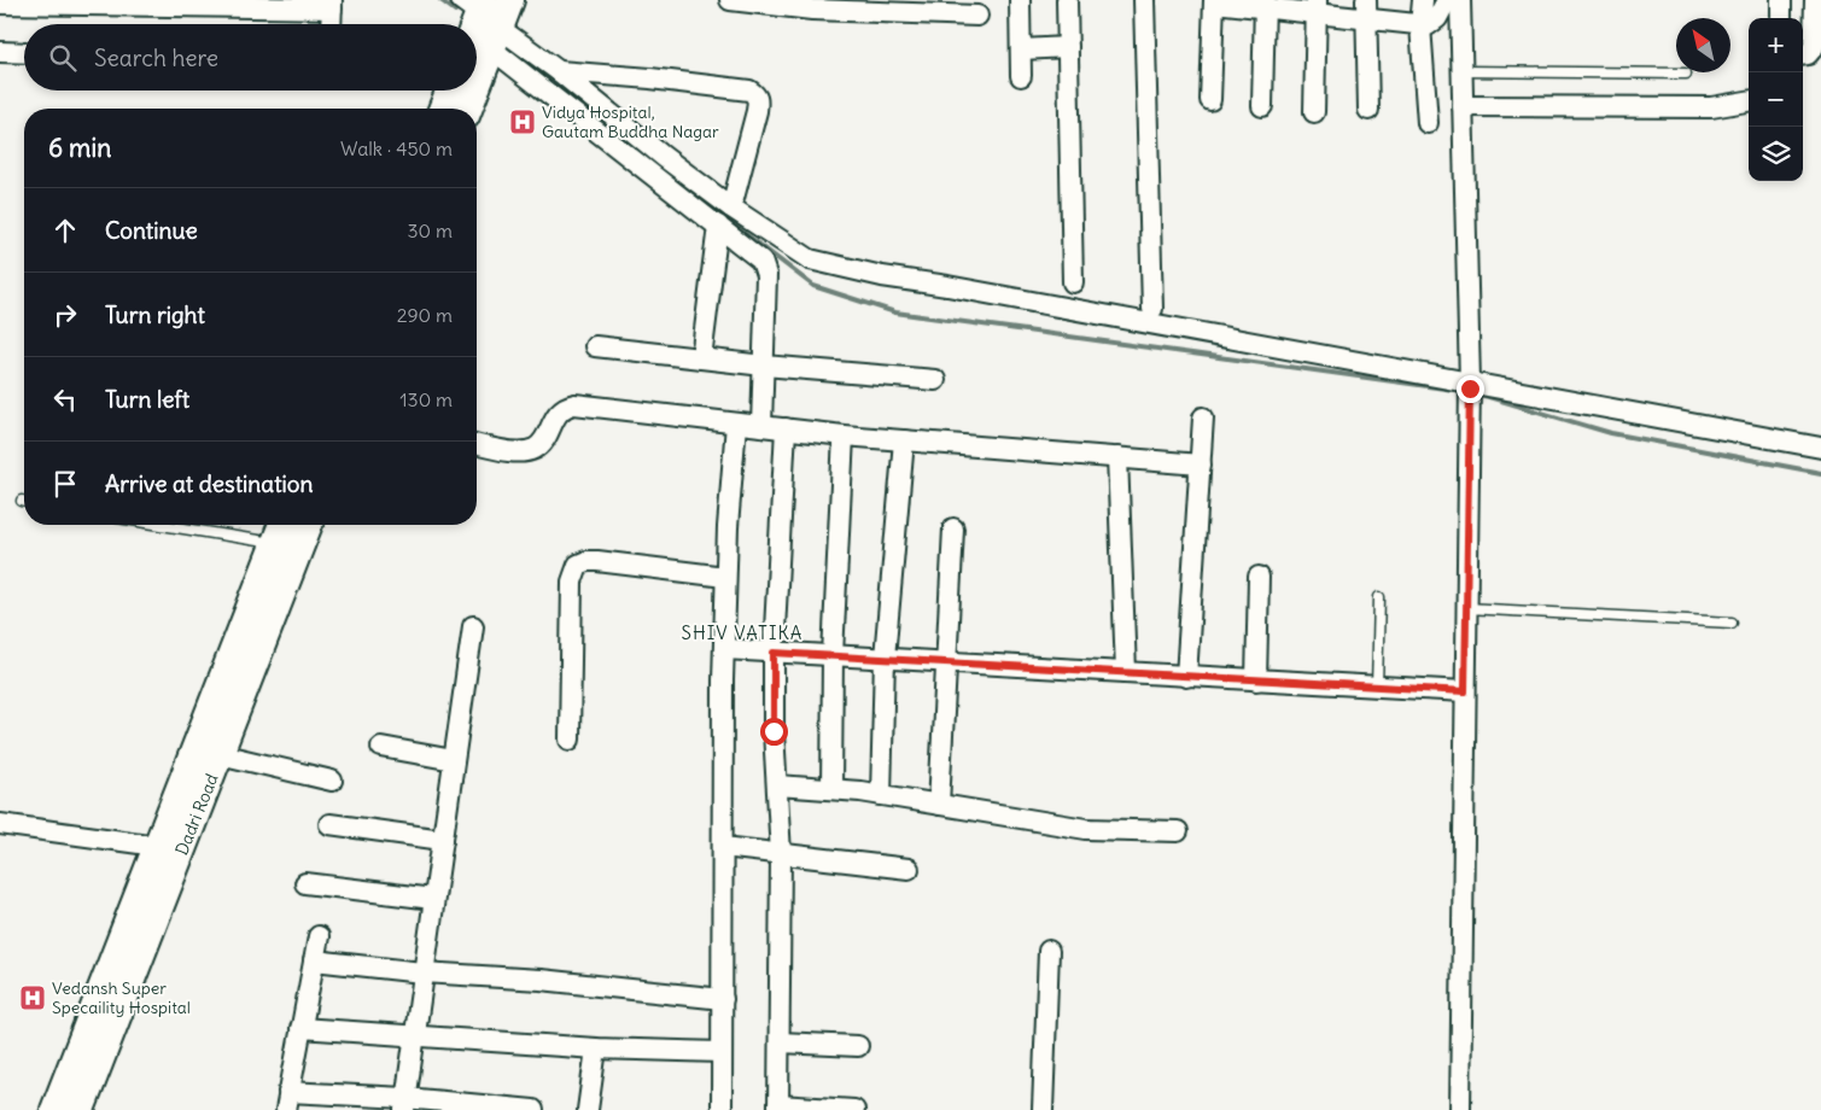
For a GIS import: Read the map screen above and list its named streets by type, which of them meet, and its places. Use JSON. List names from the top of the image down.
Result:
{
  "streets": {
    "street": ["Dadri Road"]
  },
  "districts": ["SHIV VATIKA"],
  "places": {
    "hospital": ["Vidya Hospital, Gautam Buddha Nagar", "Vedansh Super Specaility Hospital"]
  },
  "north": "top left",
  "page": {
    "map_buttons": ["+", "−"],
    "search": "Search here",
    "heading": ["6 min", "Walk · 450 m"],
    "list": [
      ["Continue", "30 m"],
      ["Turn right", "290 m"],
      ["Turn left", "130 m"],
      "Arrive at destination"
    ]
  }
}
